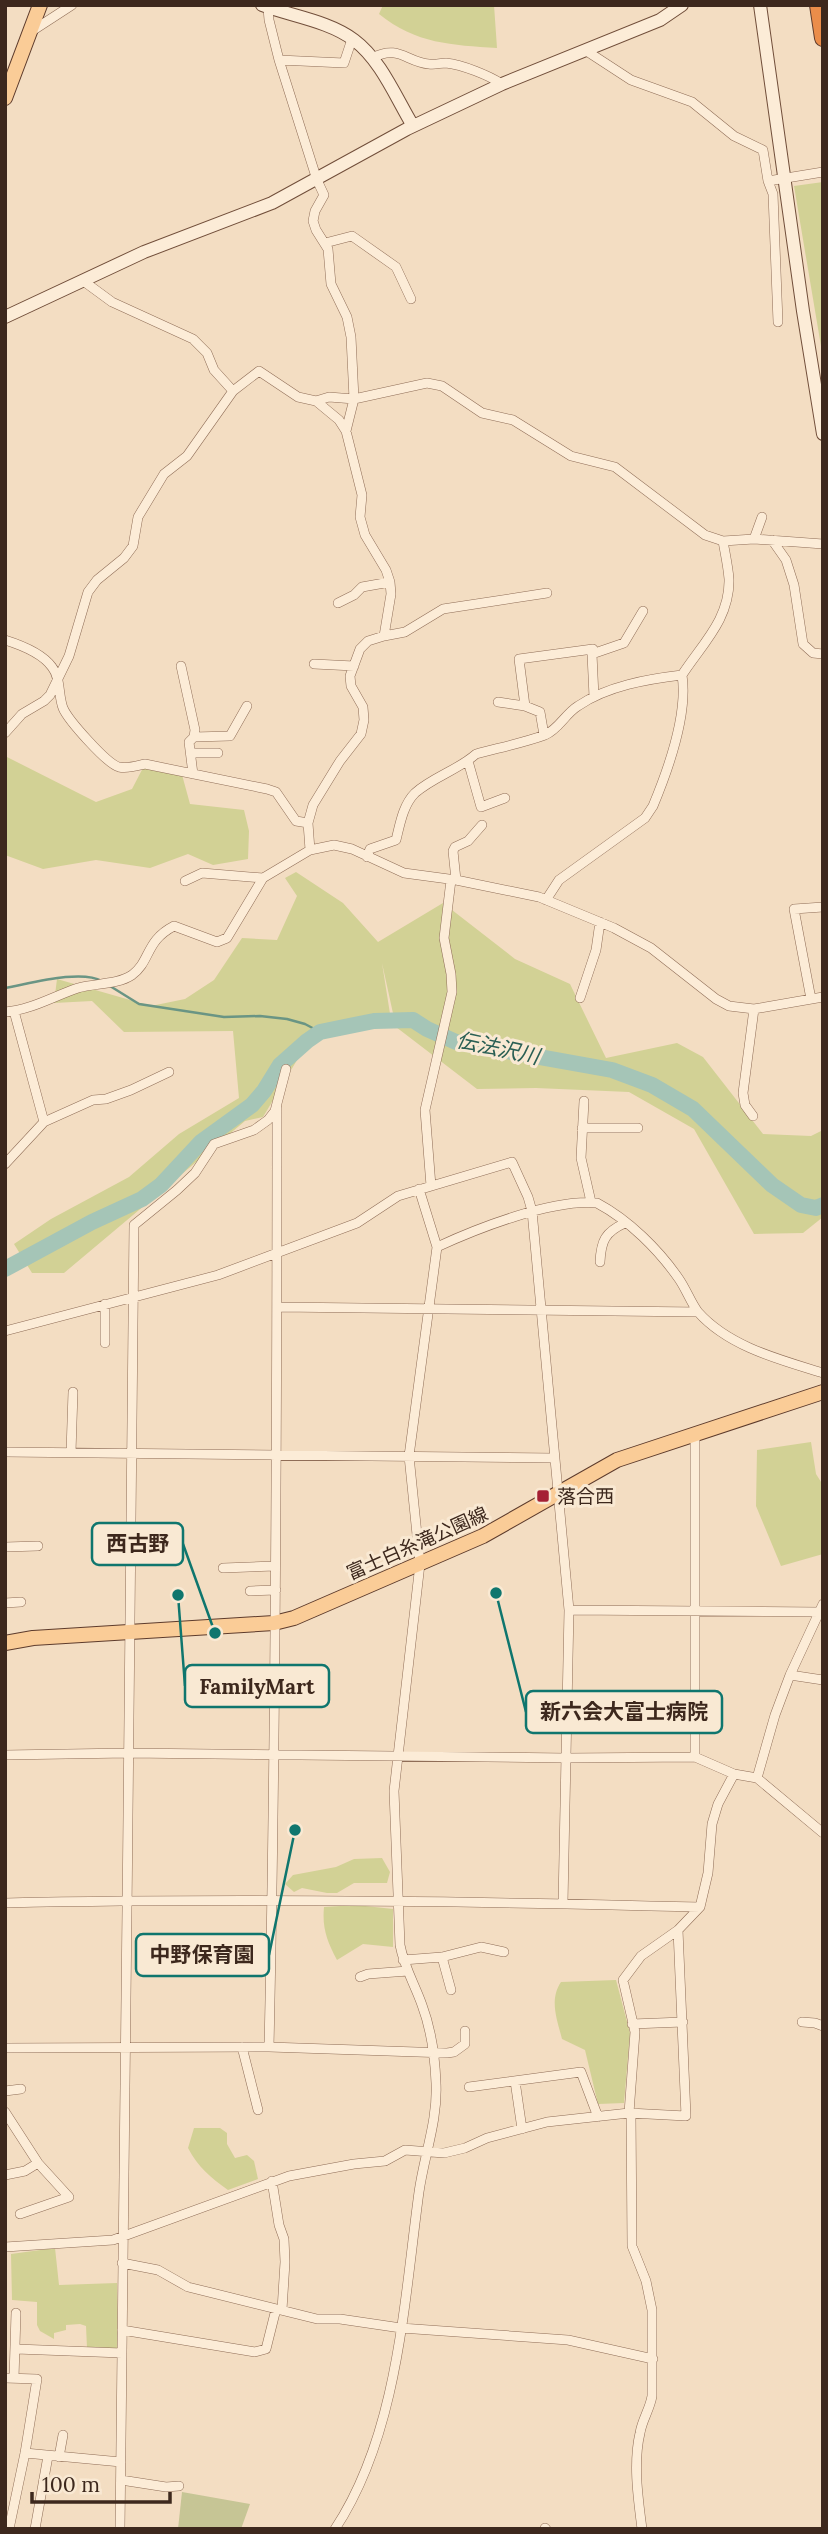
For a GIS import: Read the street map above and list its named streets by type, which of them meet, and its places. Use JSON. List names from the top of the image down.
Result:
{
  "streets": {
    "main road": ["富士白糸滝公園線"]
  },
  "water": ["伝法沢川"],
  "places": {
    "transit": ["落合西"],
    "other": [
      "新六会大富士病院",
      "FamilyMart",
      "西古野",
      "中野保育園"
    ]
  },
  "scale_bar": "100 m"
}
